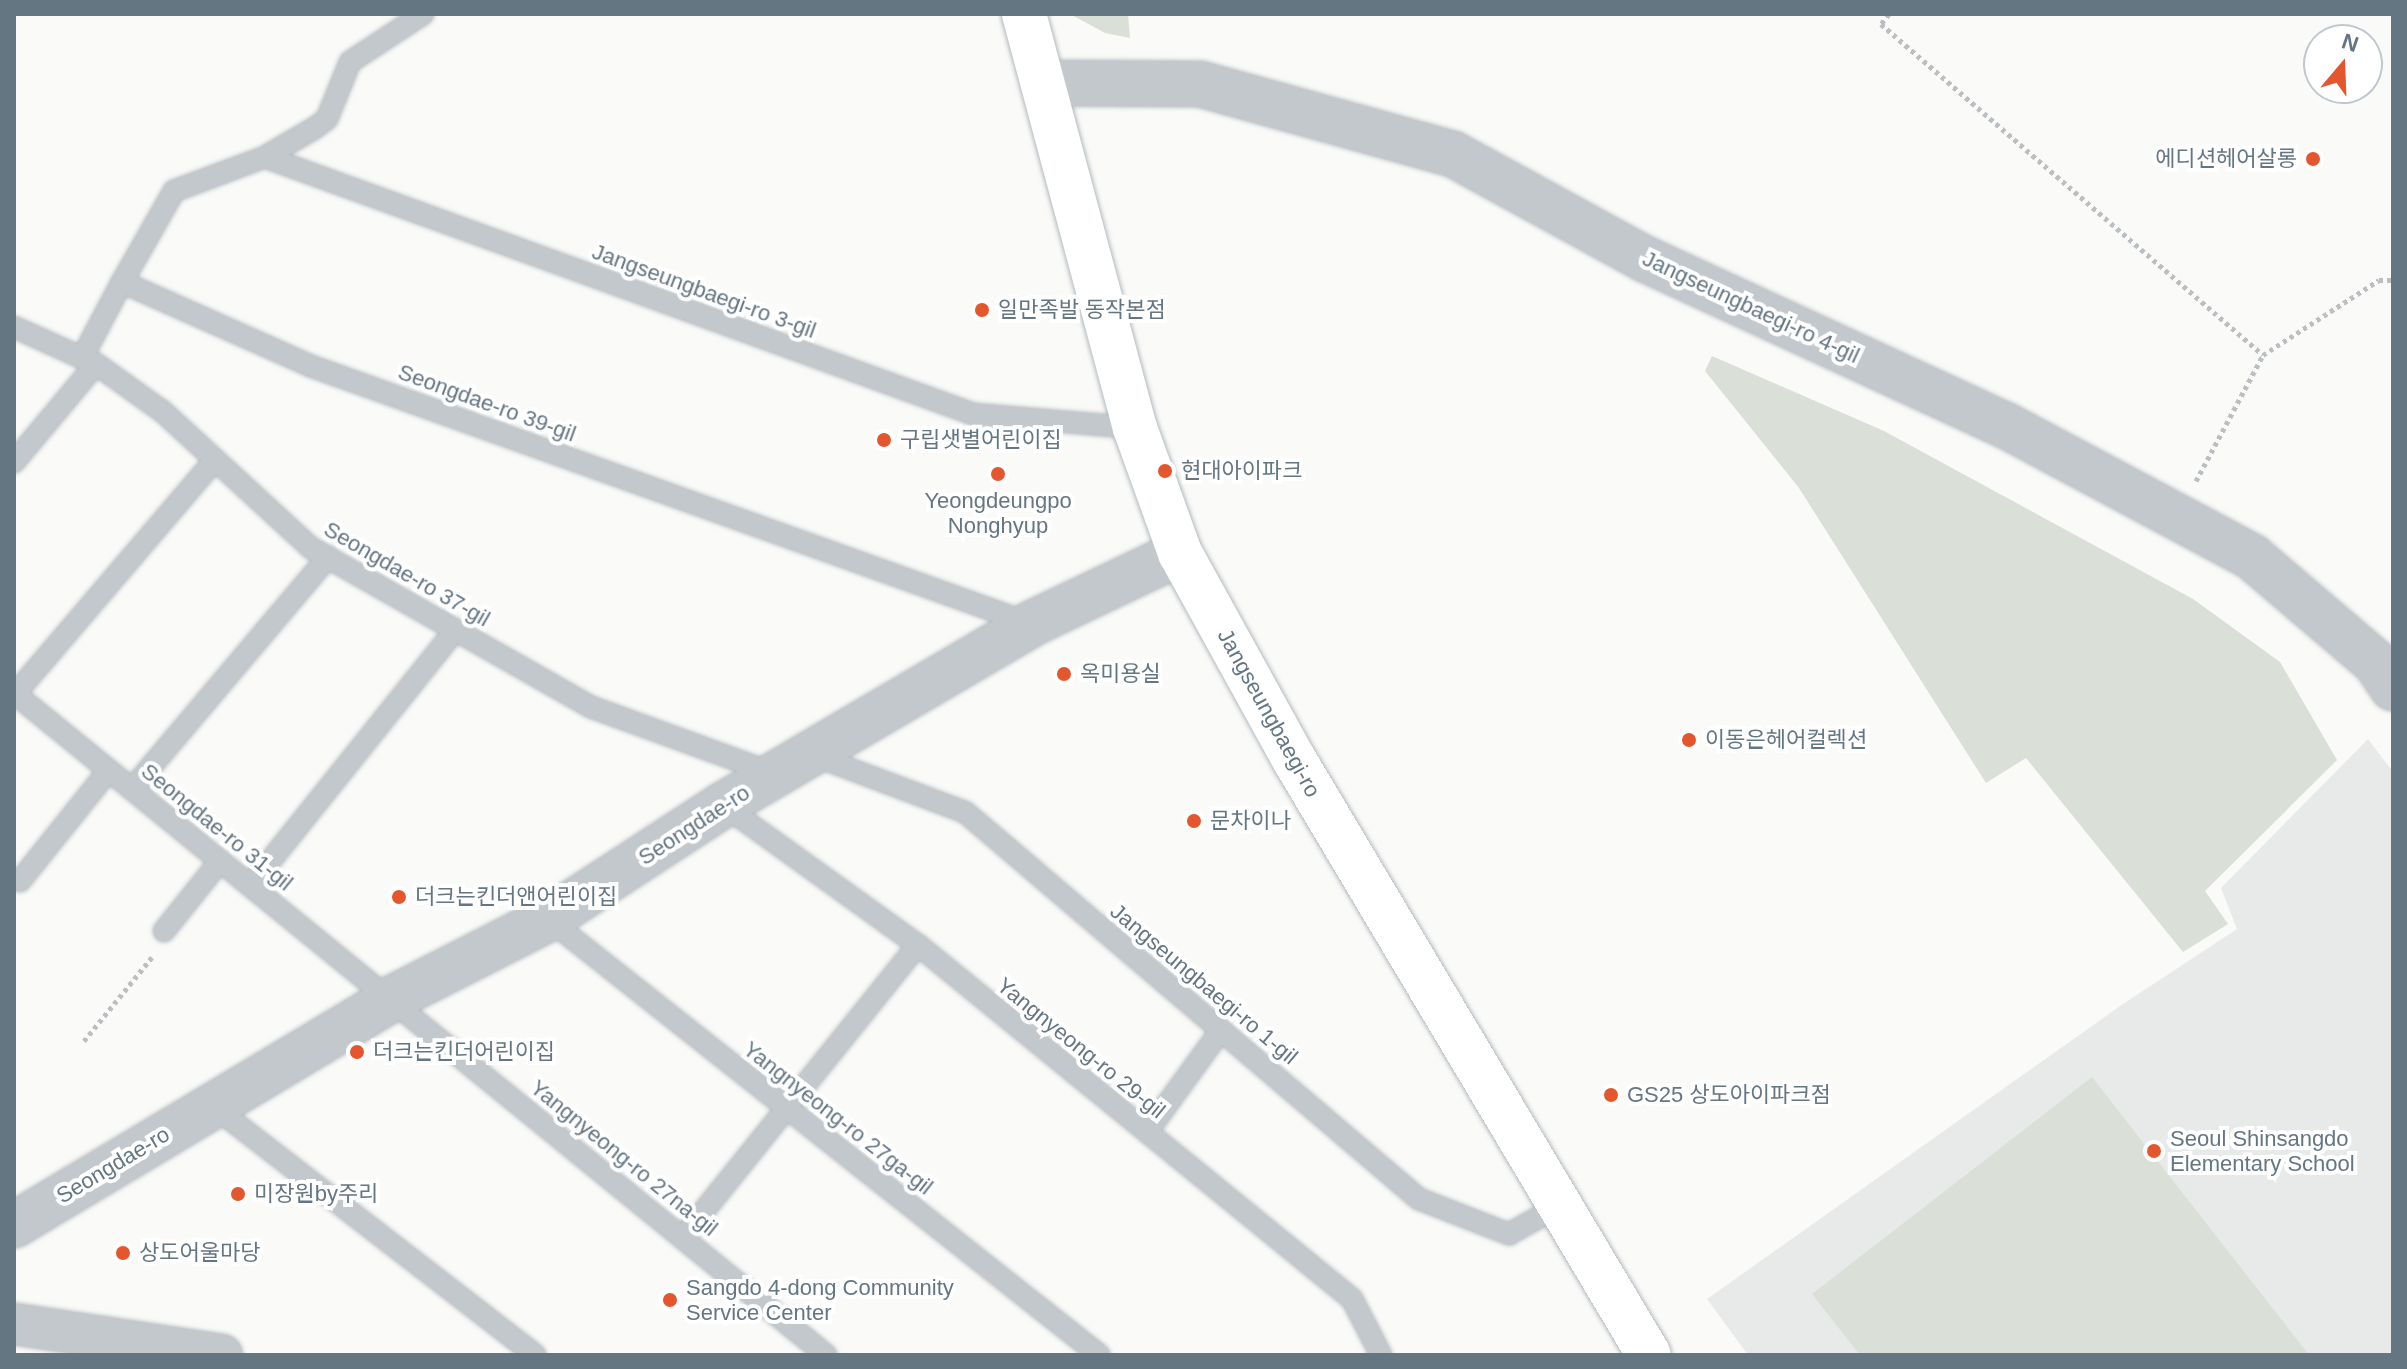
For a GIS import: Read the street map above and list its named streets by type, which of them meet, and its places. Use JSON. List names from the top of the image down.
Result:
{
  "streets": {
    "main road": ["Jangseungbaegi-ro"],
    "street": ["Jangseungbaegi-ro 4-gil", "Seongdae-ro"],
    "lane": [
      "Jangseungbaegi-ro 3-gil",
      "Seongdae-ro 39-gil",
      "Seongdae-ro 37-gil",
      "Seongdae-ro 31-gil",
      "Jangseungbaegi-ro 1-gil",
      "Yangnyeong-ro 29-gil",
      "Yangnyeong-ro 27ga-gil",
      "Yangnyeong-ro 27na-gil"
    ]
  },
  "crossings": [
    ["Jangseungbaegi-ro 3-gil", "Jangseungbaegi-ro"],
    ["Jangseungbaegi-ro 4-gil", "Jangseungbaegi-ro"],
    ["Seongdae-ro 39-gil", "Seongdae-ro"],
    ["Seongdae-ro 37-gil", "Seongdae-ro"],
    ["Seongdae-ro 37-gil", "Jangseungbaegi-ro 1-gil"],
    ["Jangseungbaegi-ro", "Seongdae-ro"],
    ["Jangseungbaegi-ro", "Jangseungbaegi-ro 1-gil"],
    ["Seongdae-ro", "Seongdae-ro 31-gil"],
    ["Seongdae-ro", "Jangseungbaegi-ro 1-gil"],
    ["Seongdae-ro", "Yangnyeong-ro 29-gil"],
    ["Seongdae-ro", "Yangnyeong-ro 27ga-gil"],
    ["Seongdae-ro", "Yangnyeong-ro 27na-gil"],
    ["Seongdae-ro 31-gil", "Yangnyeong-ro 27na-gil"]
  ],
  "places": [
    "에디션헤어살롱",
    "일만족발 동작본점",
    "구립샛별어린이집",
    "현대아이파크",
    "Yeongdeungpo Nonghyup",
    "옥미용실",
    "이동은헤어컬렉션",
    "문차이나",
    "더크는킨더앤어린이집",
    "더크는킨더어린이집",
    "GS25 상도아이파크점",
    "Seoul Shinsangdo Elementary School",
    "미장원by주리",
    "상도어울마당",
    "Sangdo 4-dong Community Service Center"
  ],
  "north": "top"
}
